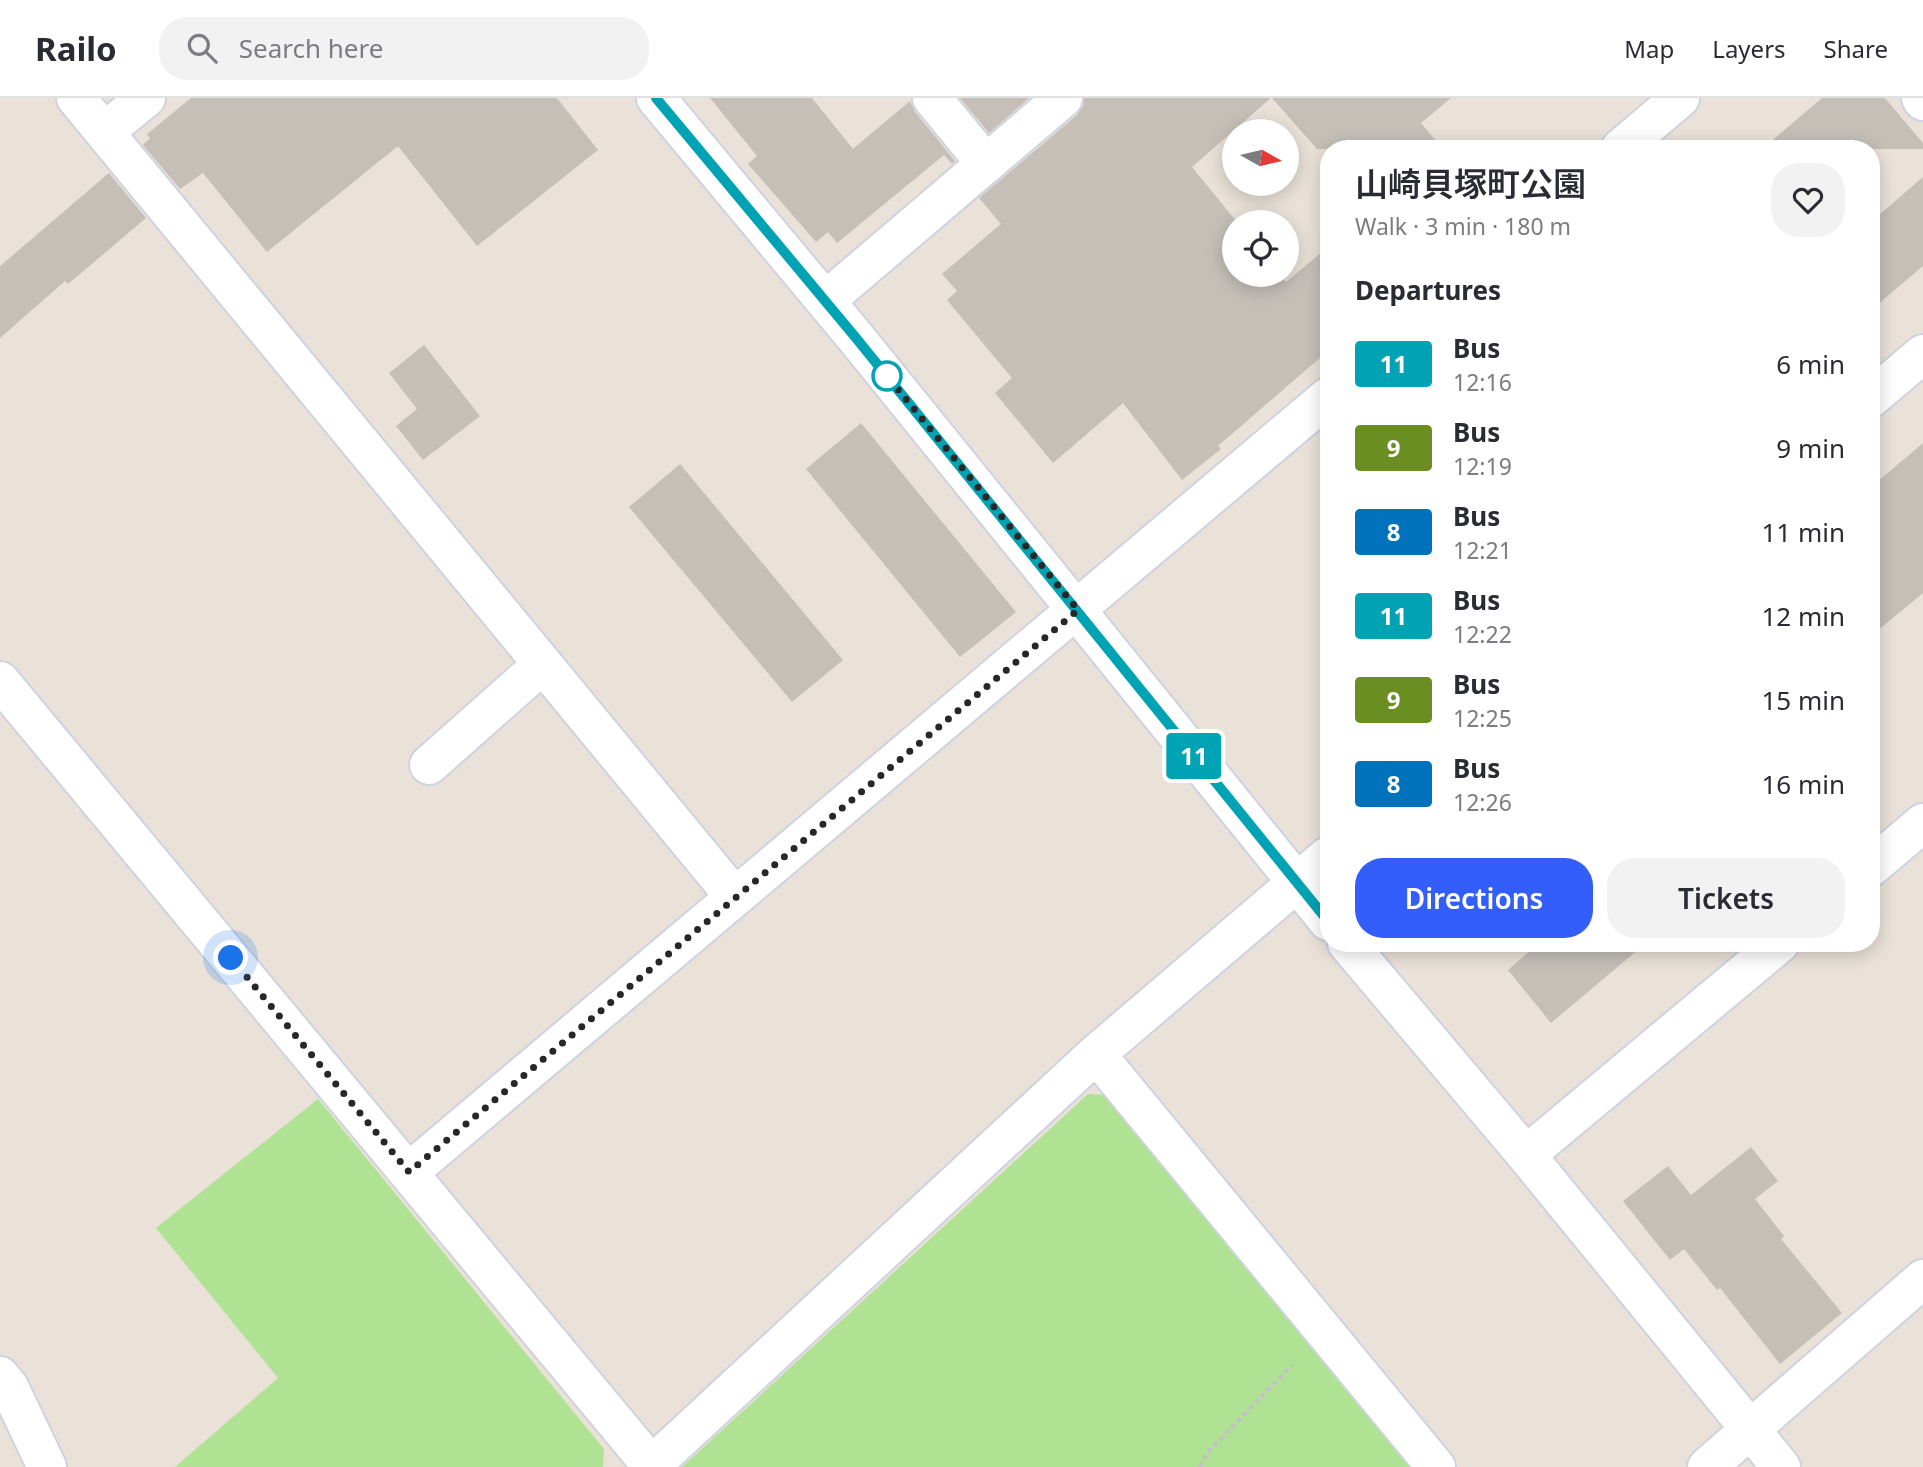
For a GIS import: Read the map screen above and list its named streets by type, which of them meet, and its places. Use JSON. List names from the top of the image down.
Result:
{
  "lines": ["bus line 11"],
  "north": "right",
  "page": {
    "header": "Railo",
    "search": "Search here",
    "nav": ["Map", "Layers", "Share"],
    "on_map": "11",
    "heading": [
      ["山崎貝塚町公園", "Walk · 3 min · 180 m"],
      "Departures"
    ],
    "list": [
      {
        "mark": "11",
        "name": "Bus",
        "note": "12:16",
        "value": "6 min"
      },
      {
        "mark": "9",
        "name": "Bus",
        "note": "12:19",
        "value": "9 min"
      },
      {
        "mark": "8",
        "name": "Bus",
        "note": "12:21",
        "value": "11 min"
      },
      {
        "mark": "11",
        "name": "Bus",
        "note": "12:22",
        "value": "12 min"
      },
      {
        "mark": "9",
        "name": "Bus",
        "note": "12:25",
        "value": "15 min"
      },
      {
        "mark": "8",
        "name": "Bus",
        "note": "12:26",
        "value": "16 min"
      }
    ],
    "buttons": ["Directions", "Tickets"]
  }
}
